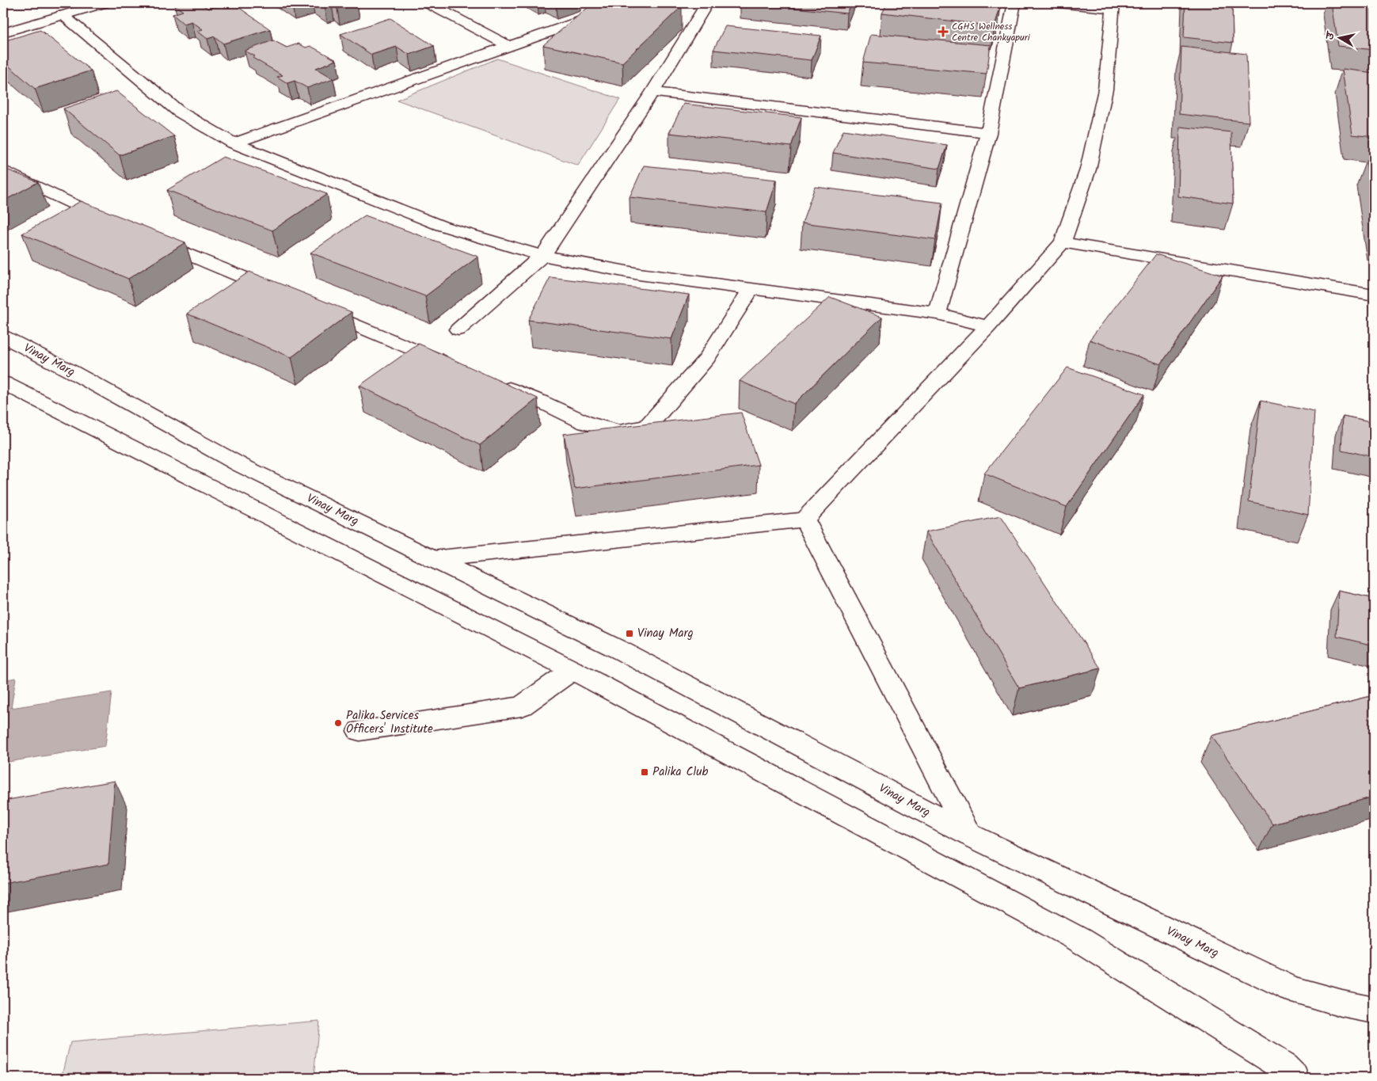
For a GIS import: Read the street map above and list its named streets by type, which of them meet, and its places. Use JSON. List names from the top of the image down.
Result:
{
  "streets": {
    "street": ["Vinay Marg"]
  },
  "places": {
    "health": ["CGHS Wellness Centre Chankyapuri"],
    "transit": ["Vinay Marg", "Palika Club"],
    "other": ["Palika Services Officers' Institute"]
  },
  "north": "left"
}
